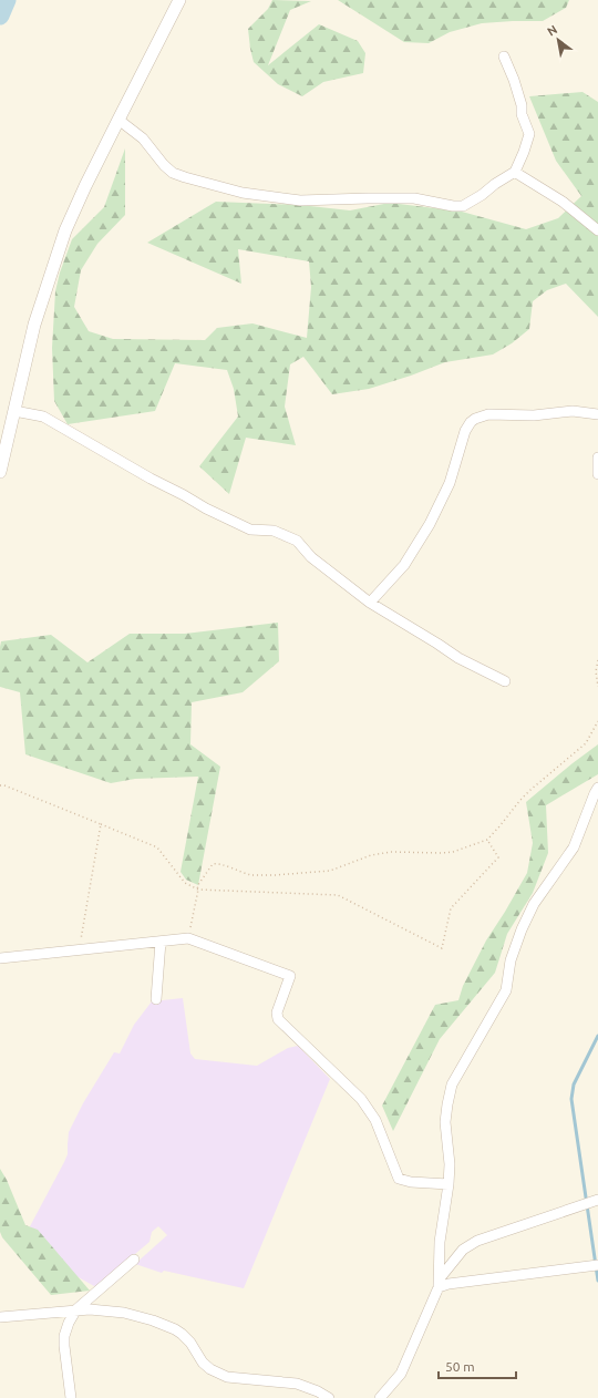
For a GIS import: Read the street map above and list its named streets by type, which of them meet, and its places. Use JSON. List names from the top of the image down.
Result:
{
  "scale_bar": "50 m",
  "north": "top left"
}
